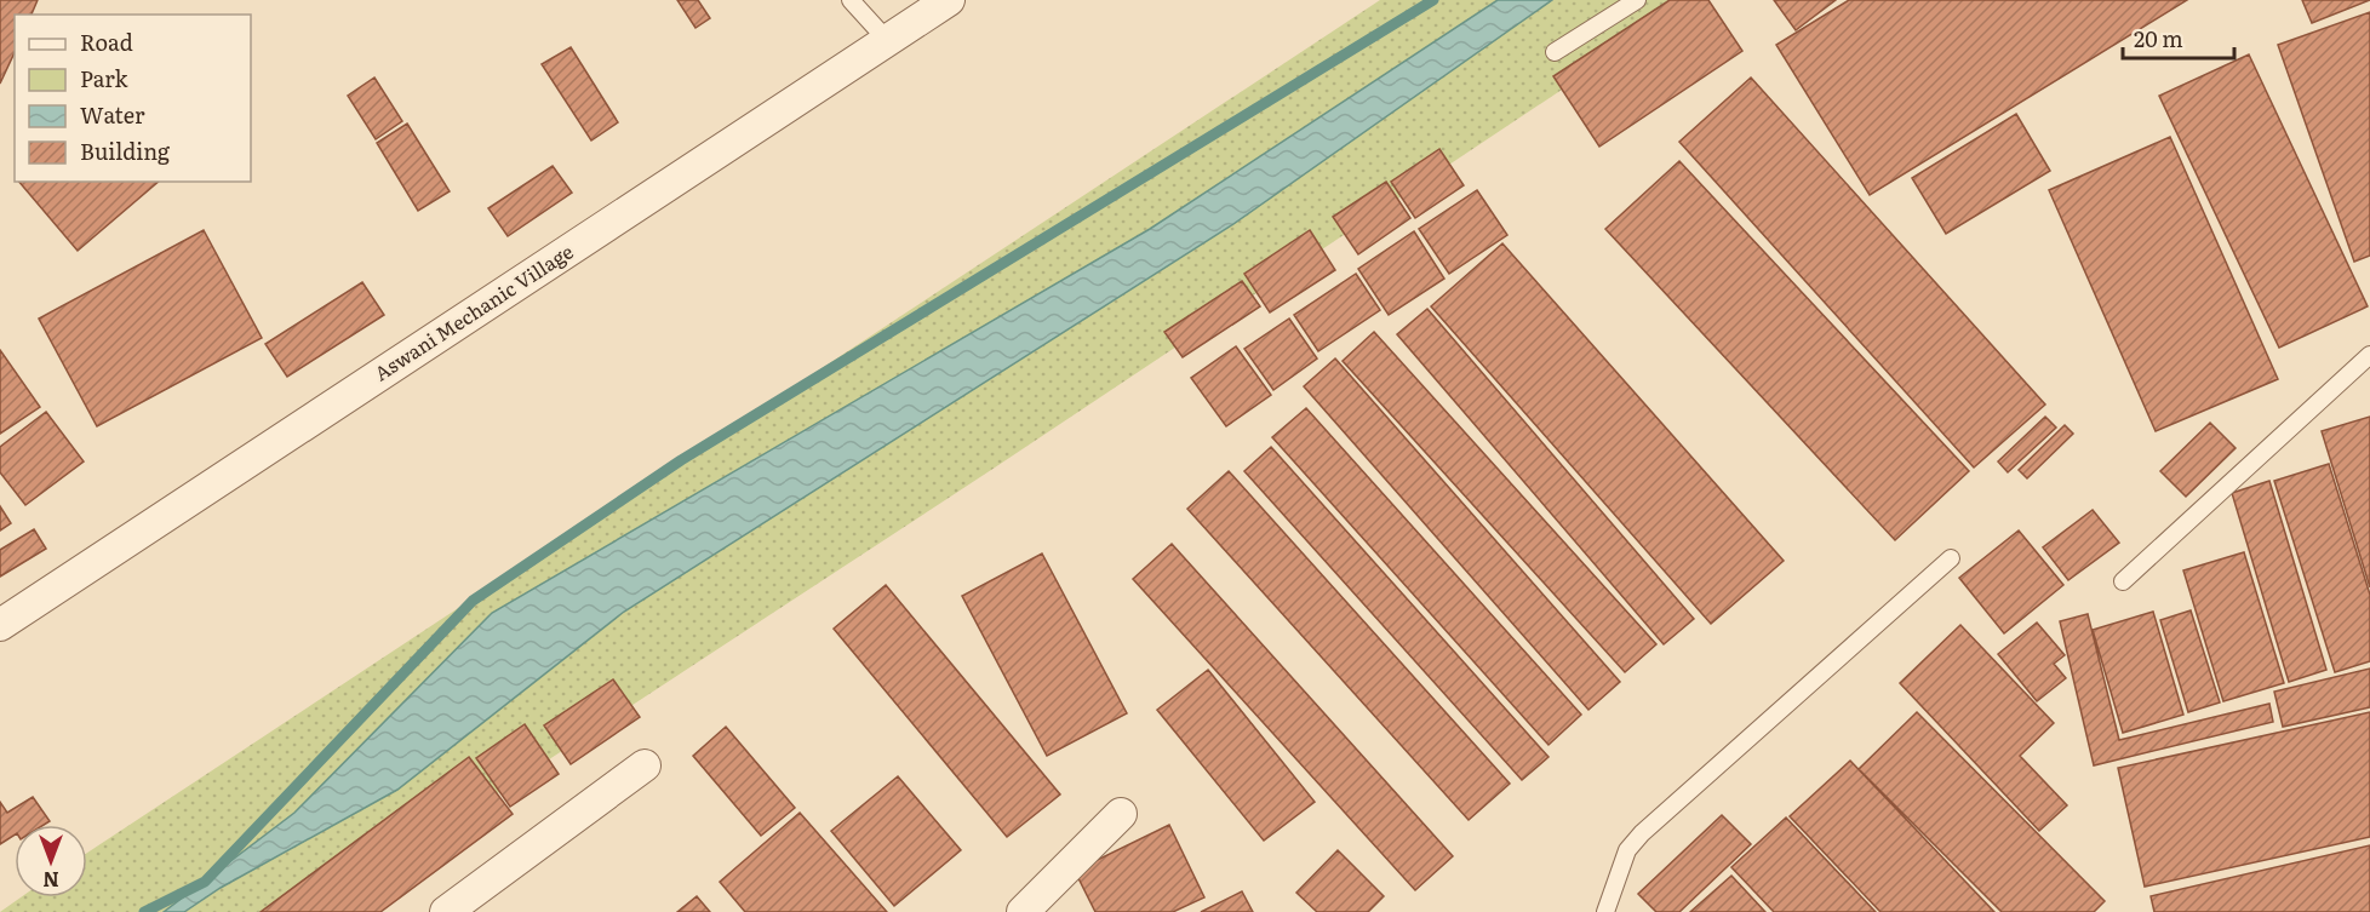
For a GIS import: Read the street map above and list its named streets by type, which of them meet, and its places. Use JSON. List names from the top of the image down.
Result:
{
  "streets": {
    "street": ["Aswani Mechanic Village"]
  },
  "legend": [
    "Road",
    "Park",
    "Water",
    "Building"
  ],
  "scale_bar": "20 m",
  "north": "bottom"
}
